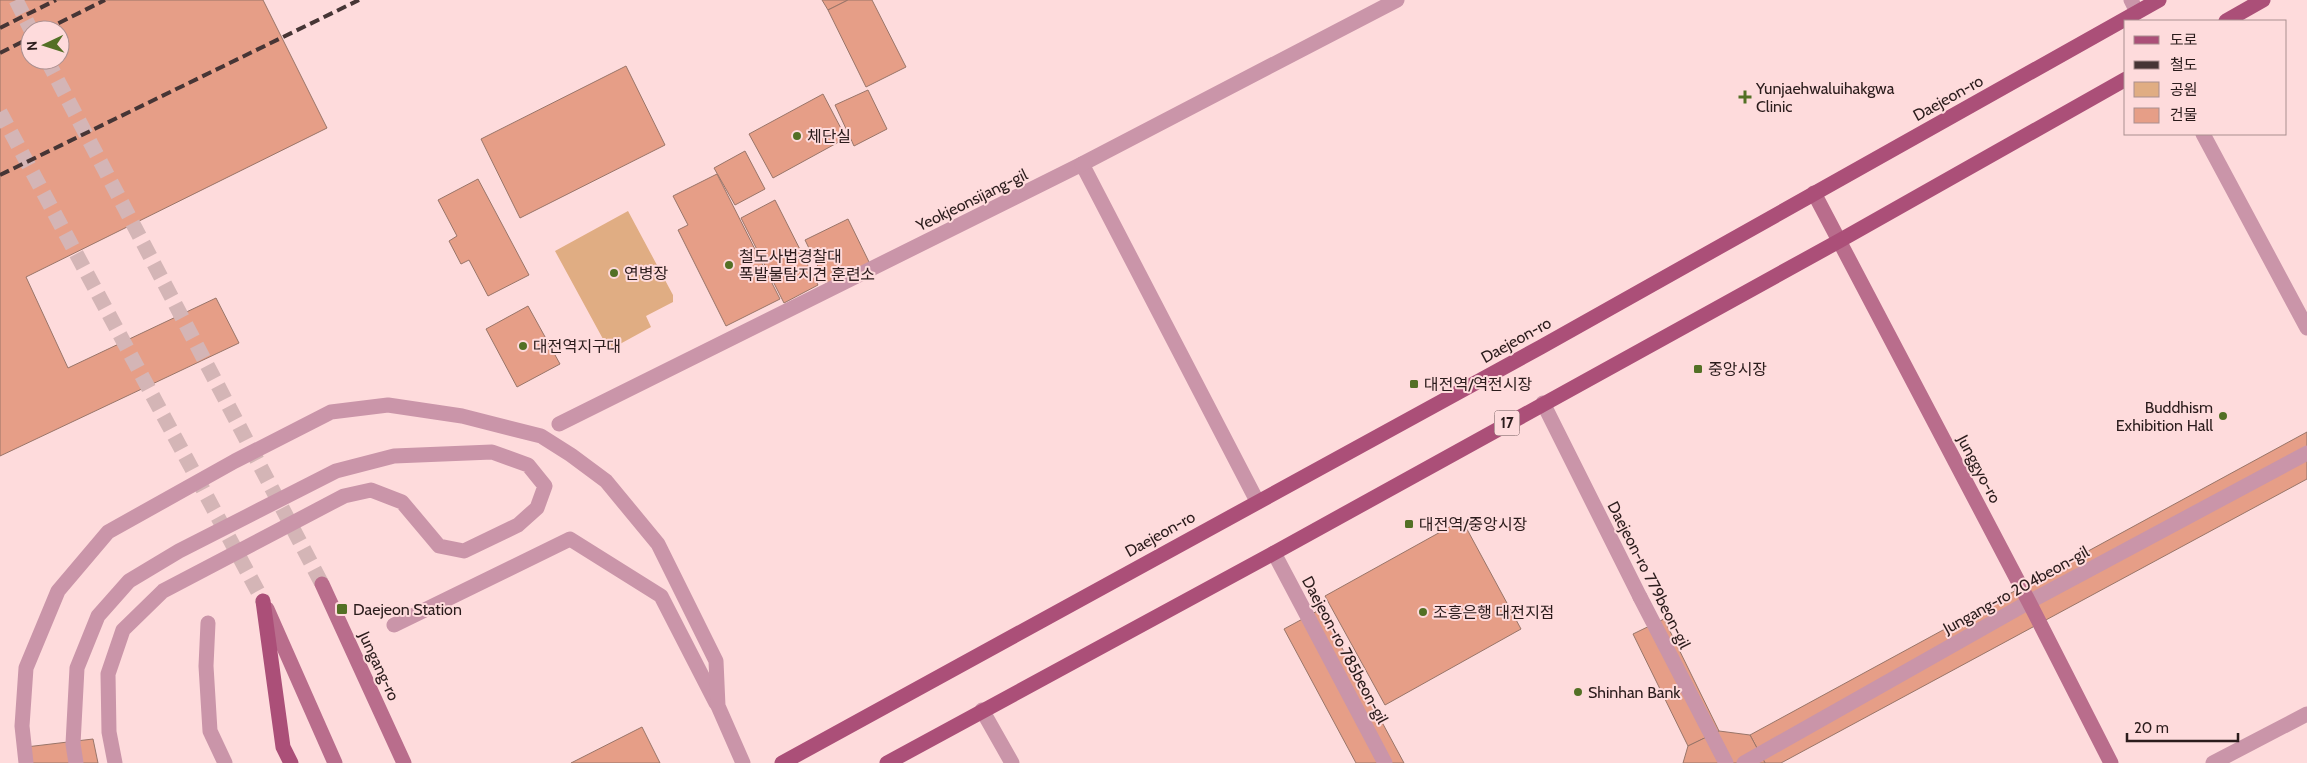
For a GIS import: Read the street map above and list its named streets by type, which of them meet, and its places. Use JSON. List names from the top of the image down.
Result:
{
  "streets": {
    "main road": [
      "Daejeon-ro",
      "17",
      "Junggyo-ro",
      "Jungang-ro"
    ],
    "street": [
      "Yeokjeonsijang-gil",
      "Daejeon-ro 779beon-gil",
      "Jungang-ro 204beon-gil",
      "Daejeon-ro 785beon-gil"
    ]
  },
  "crossings": [
    ["Daejeon-ro", "Junggyo-ro"],
    ["17", "Junggyo-ro"],
    ["17", "Daejeon-ro 779beon-gil"],
    ["17", "Daejeon-ro 785beon-gil"],
    ["Junggyo-ro", "Jungang-ro 204beon-gil"]
  ],
  "places": {
    "health": ["Yunjaehwaluihakgwa Clinic"],
    "other": [
      "체단실",
      "철도사법경찰대 폭발물탐지견 훈련소",
      "연병장",
      "대전역지구대",
      "Buddhism Exhibition Hall",
      "조흥은행 대전지점",
      "Shinhan Bank"
    ],
    "transit": [
      "중앙시장",
      "대전역/역전시장",
      "대전역/중앙시장",
      "Daejeon Station"
    ]
  },
  "legend": [
    "도로",
    "철도",
    "공원",
    "건물"
  ],
  "scale_bar": "20 m",
  "north": "left"
}
